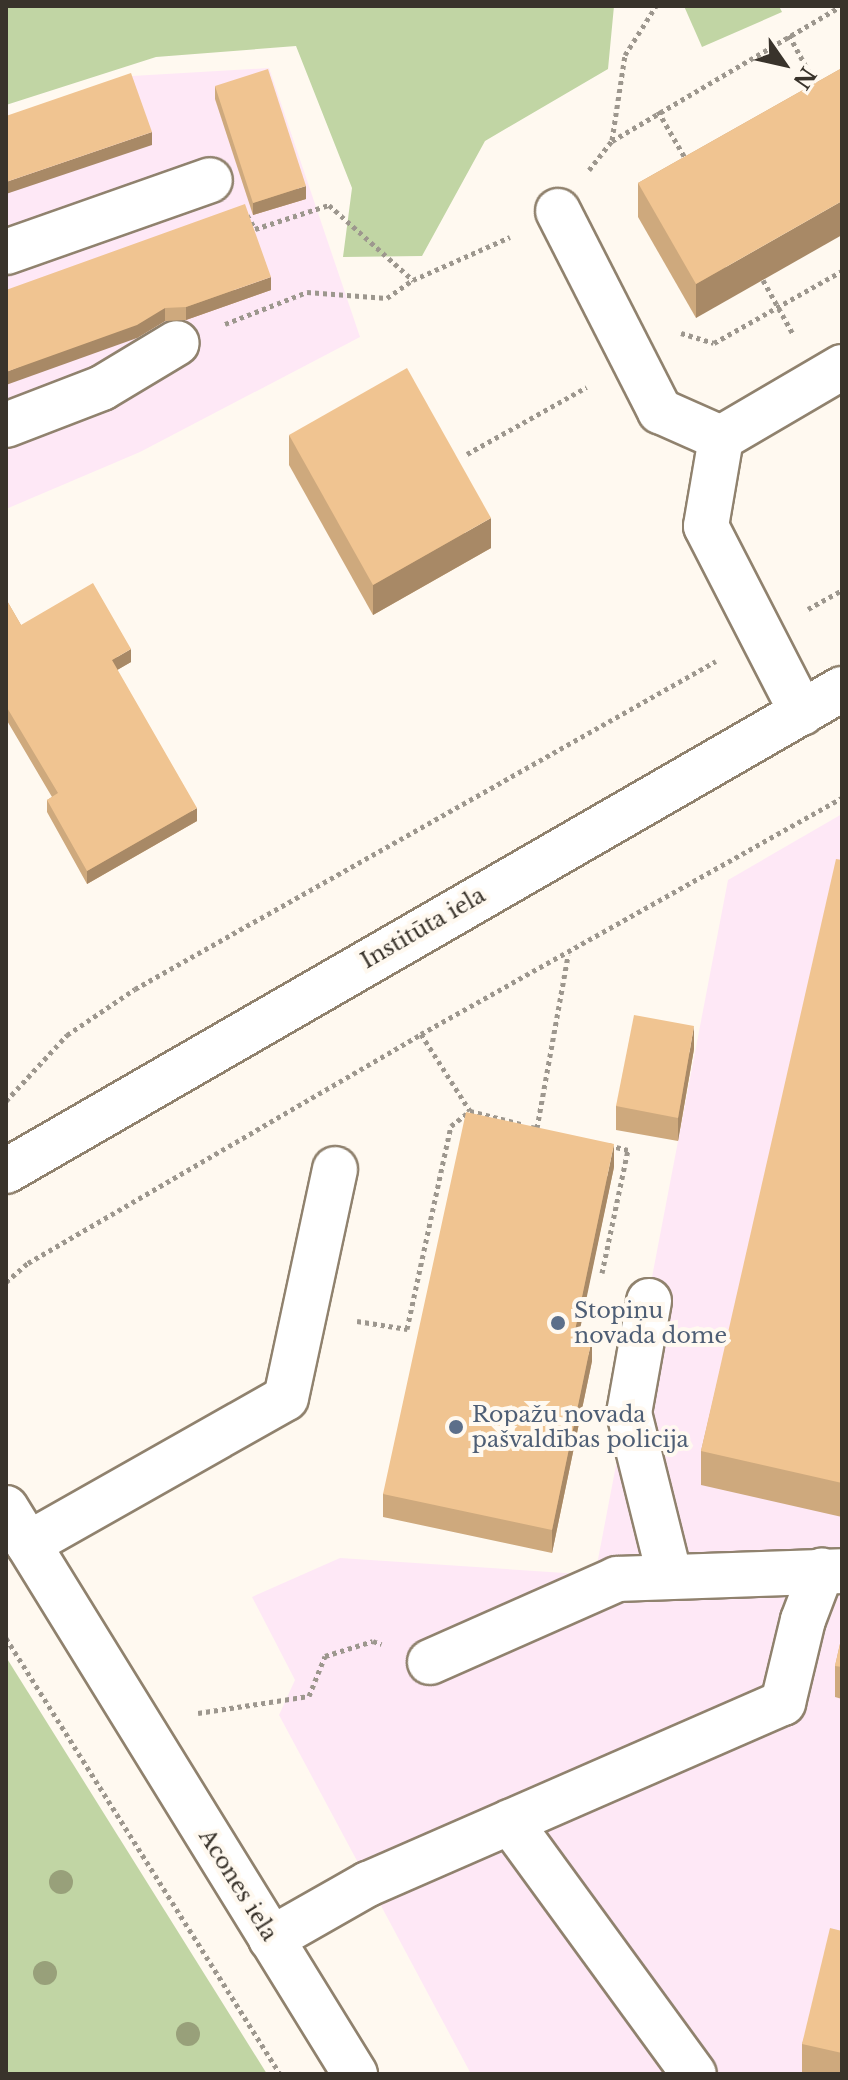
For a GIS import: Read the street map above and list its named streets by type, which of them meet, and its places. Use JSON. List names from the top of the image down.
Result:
{
  "streets": {
    "street": ["Institūta iela", "Acones iela"]
  },
  "places": ["Stopiņu novada dome", "Ropažu novada pašvaldības policija"],
  "north": "bottom right"
}
